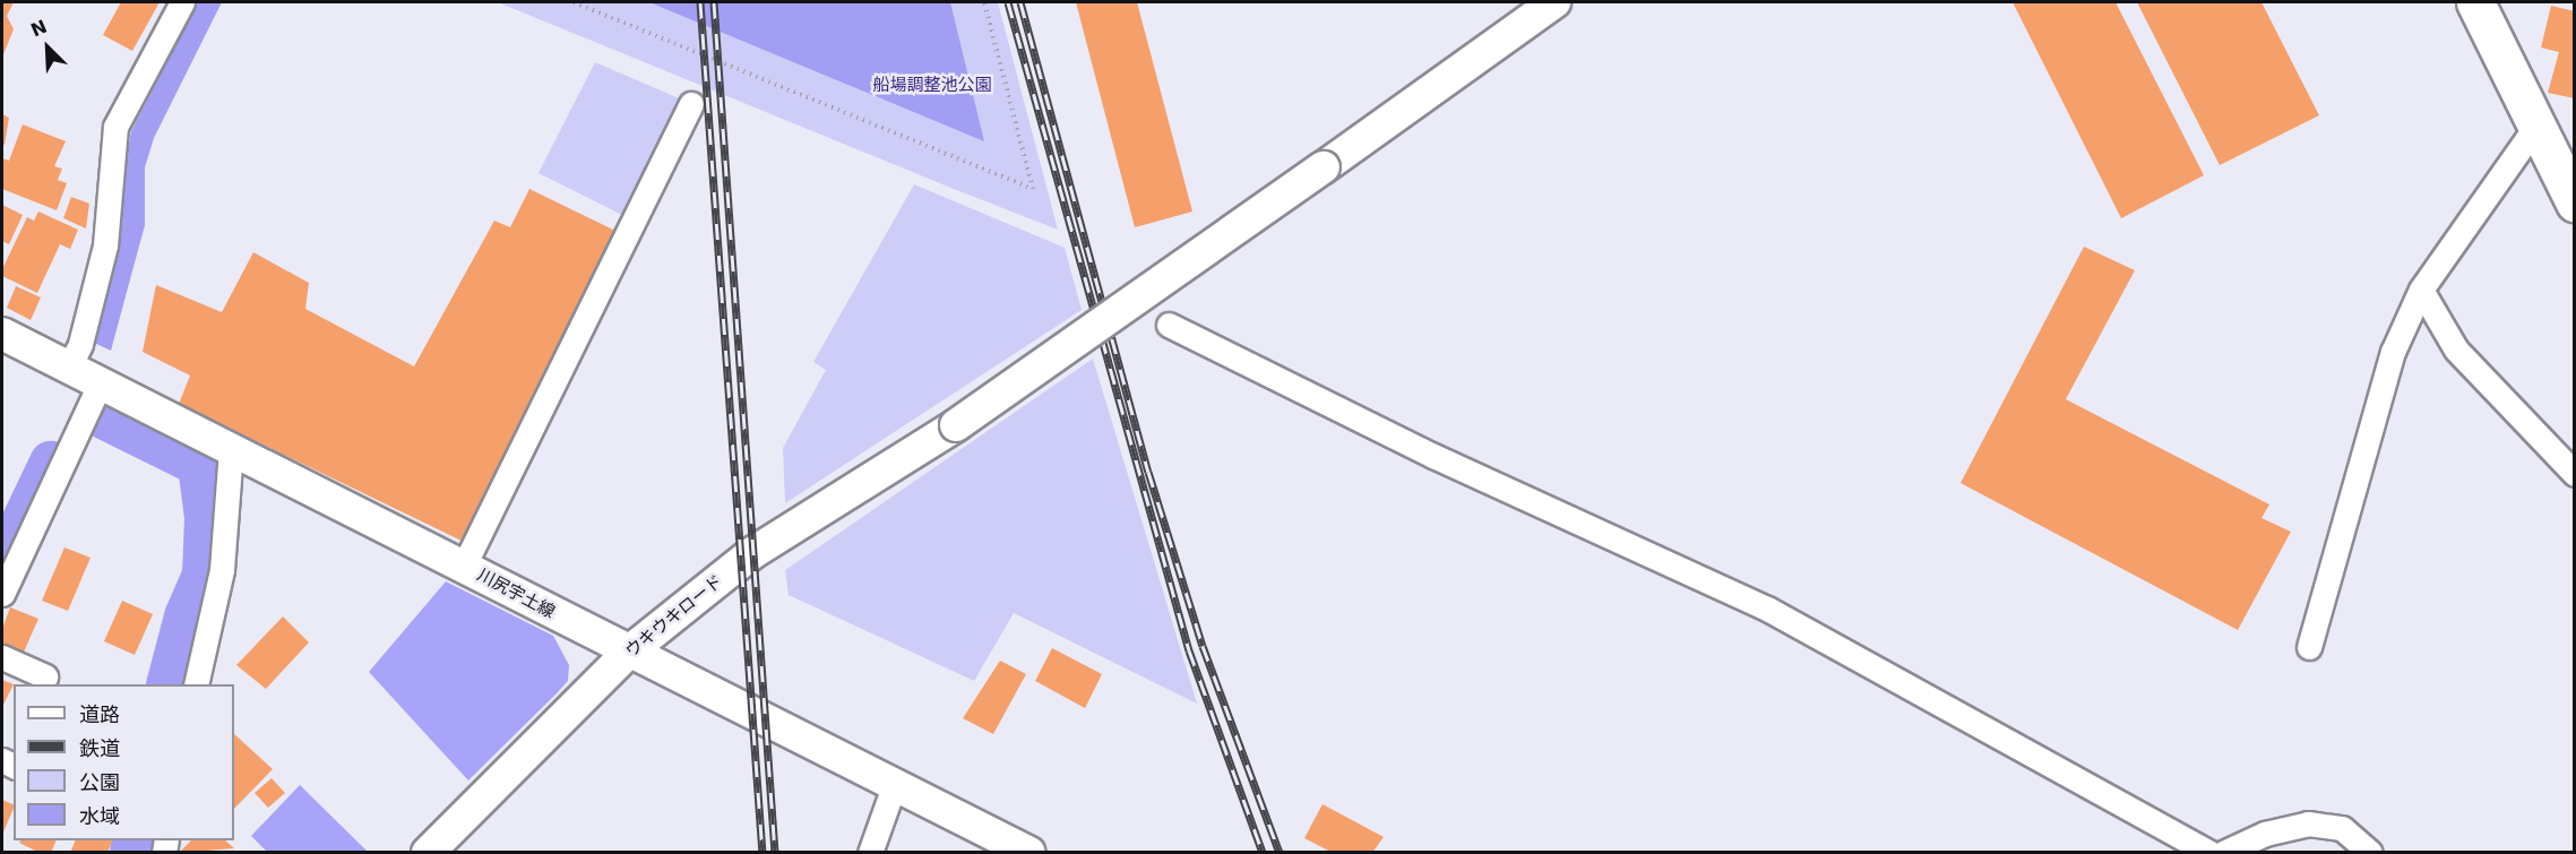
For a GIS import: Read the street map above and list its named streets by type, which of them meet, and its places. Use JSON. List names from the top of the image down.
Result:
{
  "streets": {
    "street": ["川尻宇土線", "ウキウキロード"]
  },
  "crossings": [
    ["川尻宇土線", "ウキウキロード"]
  ],
  "parks": ["船場調整池公園"],
  "legend": [
    "道路",
    "鉄道",
    "公園",
    "水域"
  ],
  "north": "top left"
}
